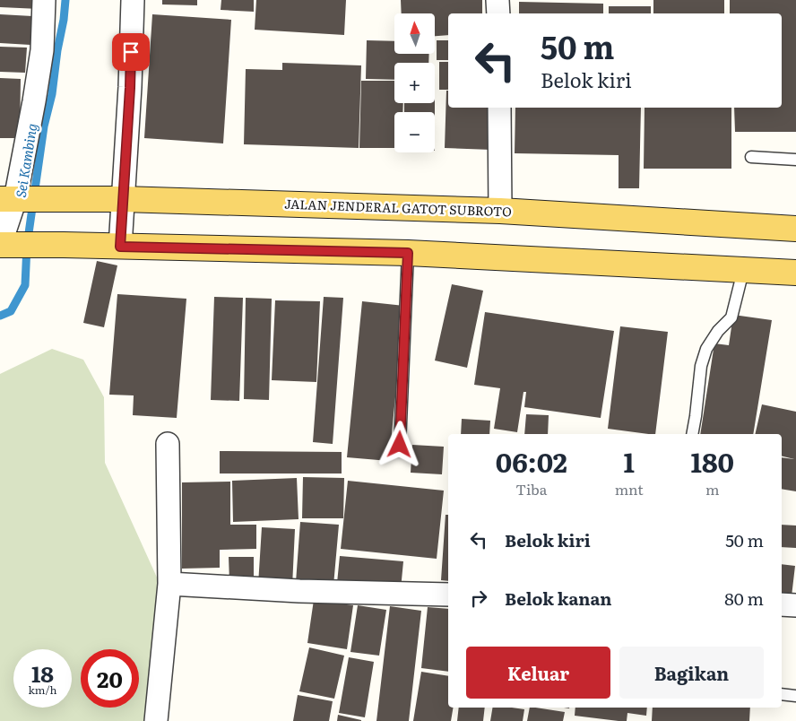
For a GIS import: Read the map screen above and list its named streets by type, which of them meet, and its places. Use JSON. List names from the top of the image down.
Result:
{
  "streets": {
    "main road": ["JALAN JENDERAL GATOT SUBROTO"]
  },
  "water": ["Sei Kambing"],
  "north": "top",
  "page": {
    "map_buttons": ["+", "−"],
    "turn": ["50 m", "Belok kiri"],
    "eta": [
      "06:02",
      "Tiba",
      "1",
      "mnt",
      "180",
      "m"
    ],
    "list": [
      {
        "name": "Belok kiri",
        "value": "50 m"
      },
      {
        "name": "Belok kanan",
        "value": "80 m"
      }
    ],
    "buttons": ["Keluar", "Bagikan"],
    "speed": "18 km/h",
    "limit": "20"
  }
}
